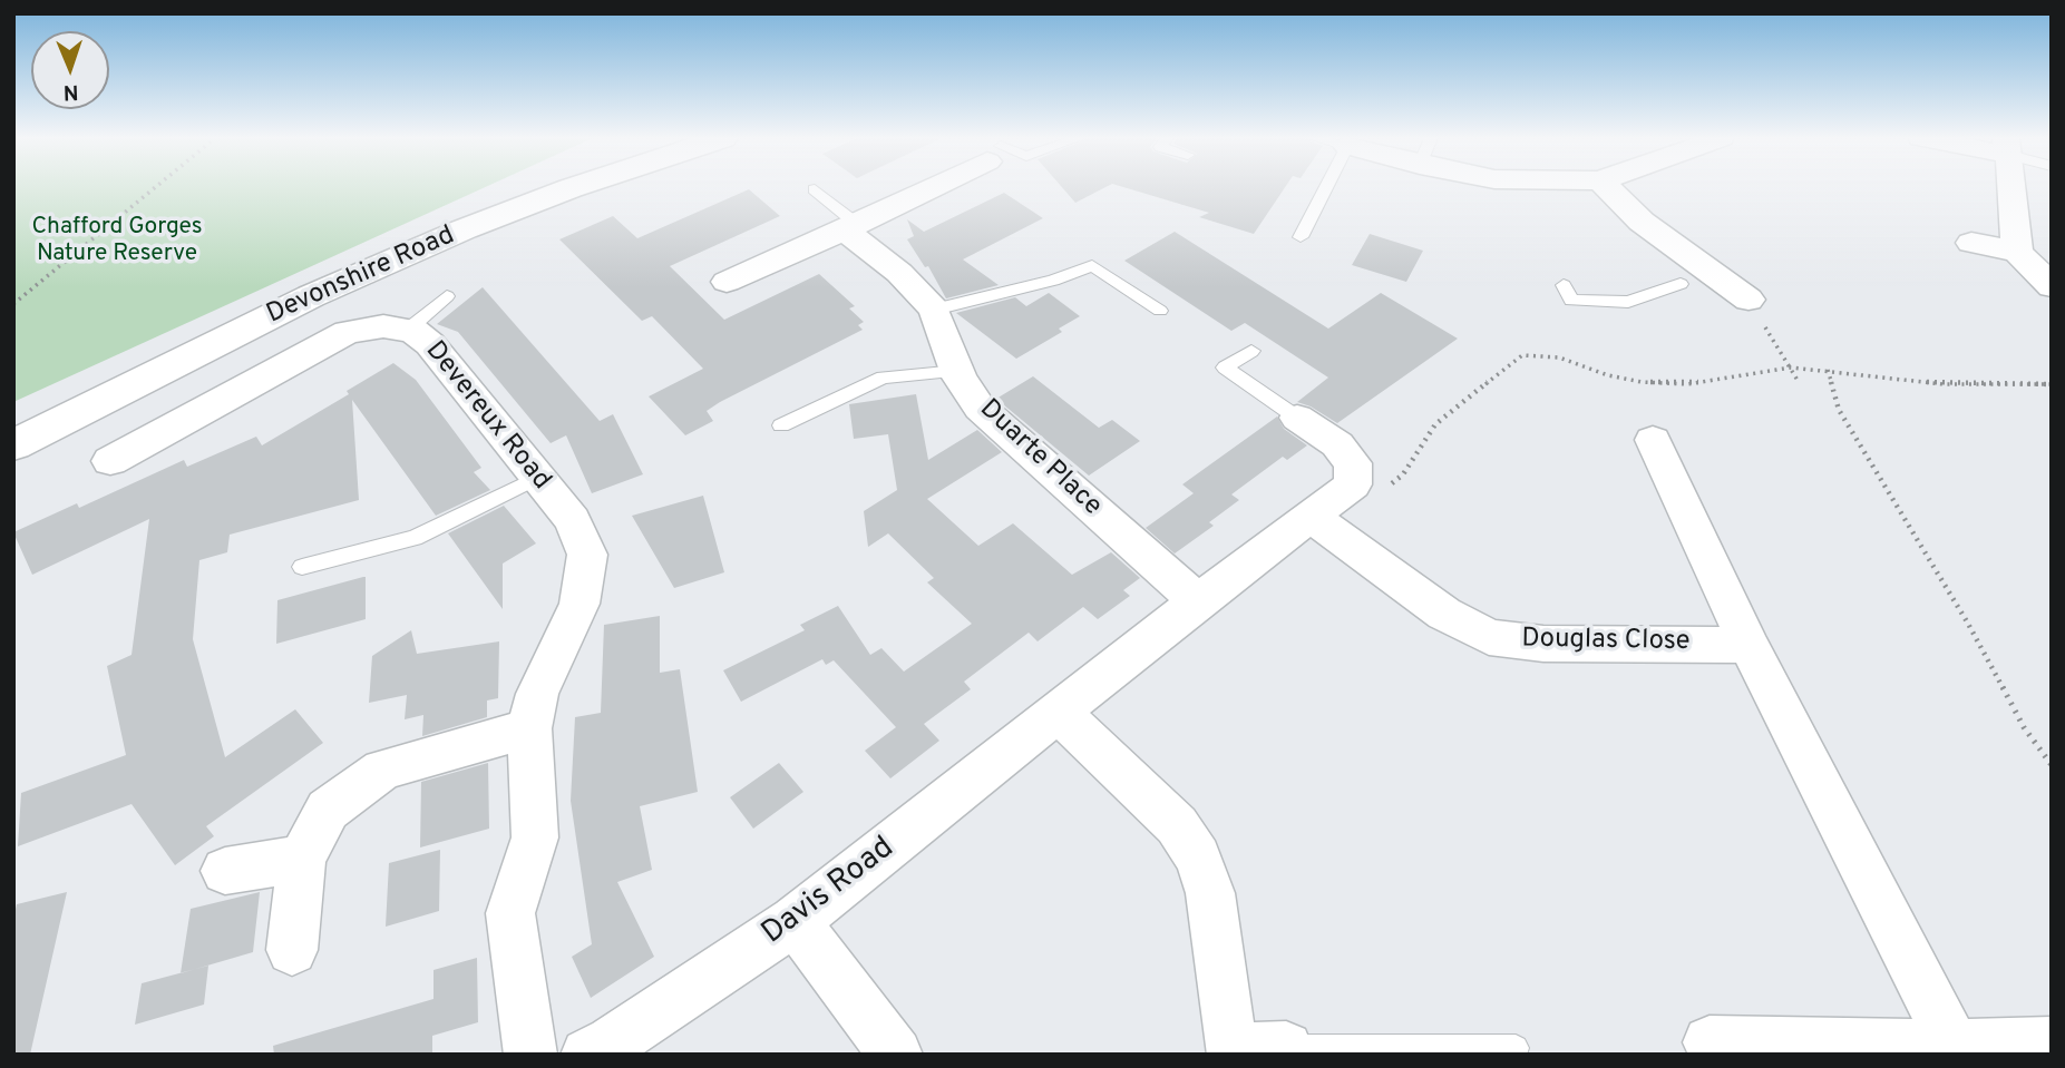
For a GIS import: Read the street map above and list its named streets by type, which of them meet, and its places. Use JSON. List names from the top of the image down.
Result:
{
  "streets": {
    "main road": ["Devonshire Road"],
    "street": [
      "Devereux Road",
      "Duarte Place",
      "Douglas Close",
      "Davis Road"
    ]
  },
  "crossings": [
    ["Duarte Place", "Davis Road"],
    ["Douglas Close", "Davis Road"]
  ],
  "parks": ["Chafford Gorges Nature Reserve"],
  "north": "bottom"
}
